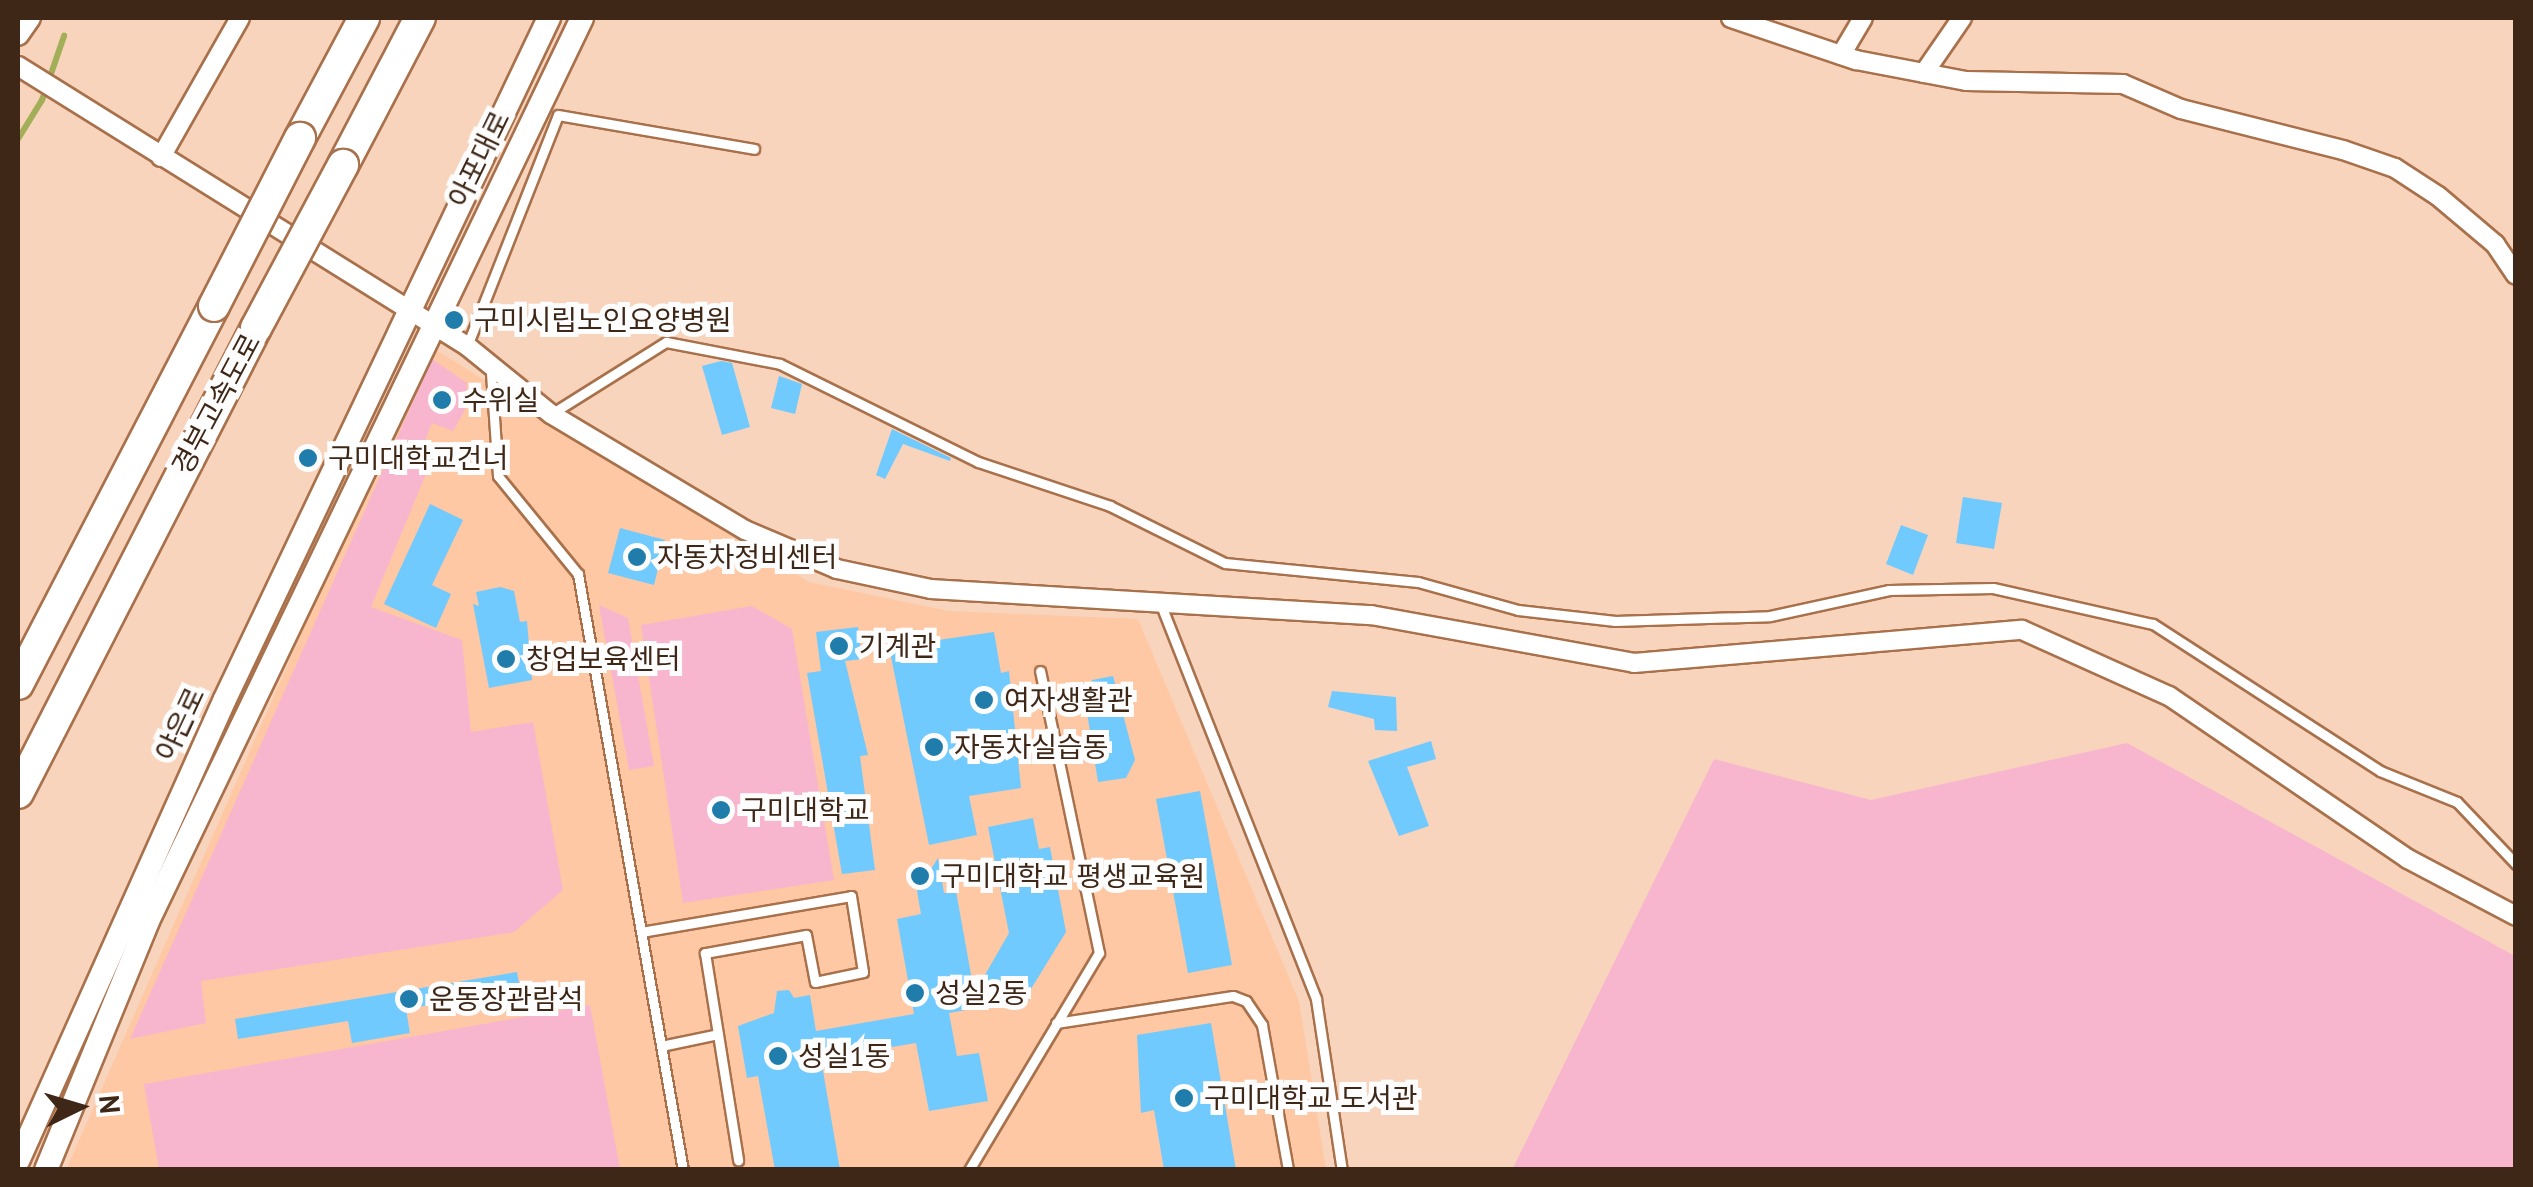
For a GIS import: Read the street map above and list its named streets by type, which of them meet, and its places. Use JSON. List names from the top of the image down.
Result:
{
  "streets": {
    "highway": ["경부고속도로"],
    "main road": ["아포대로", "야은로"]
  },
  "crossings": [
    ["아포대로", "야은로"]
  ],
  "places": [
    "구미시립노인요양병원",
    "수위실",
    "구미대학교건너",
    "자동차정비센터",
    "기계관",
    "창업보육센터",
    "여자생활관",
    "자동차실습동",
    "구미대학교",
    "구미대학교 평생교육원",
    "성실2동",
    "운동장관람석",
    "성실1동",
    "구미대학교 도서관"
  ],
  "north": "right"
}
